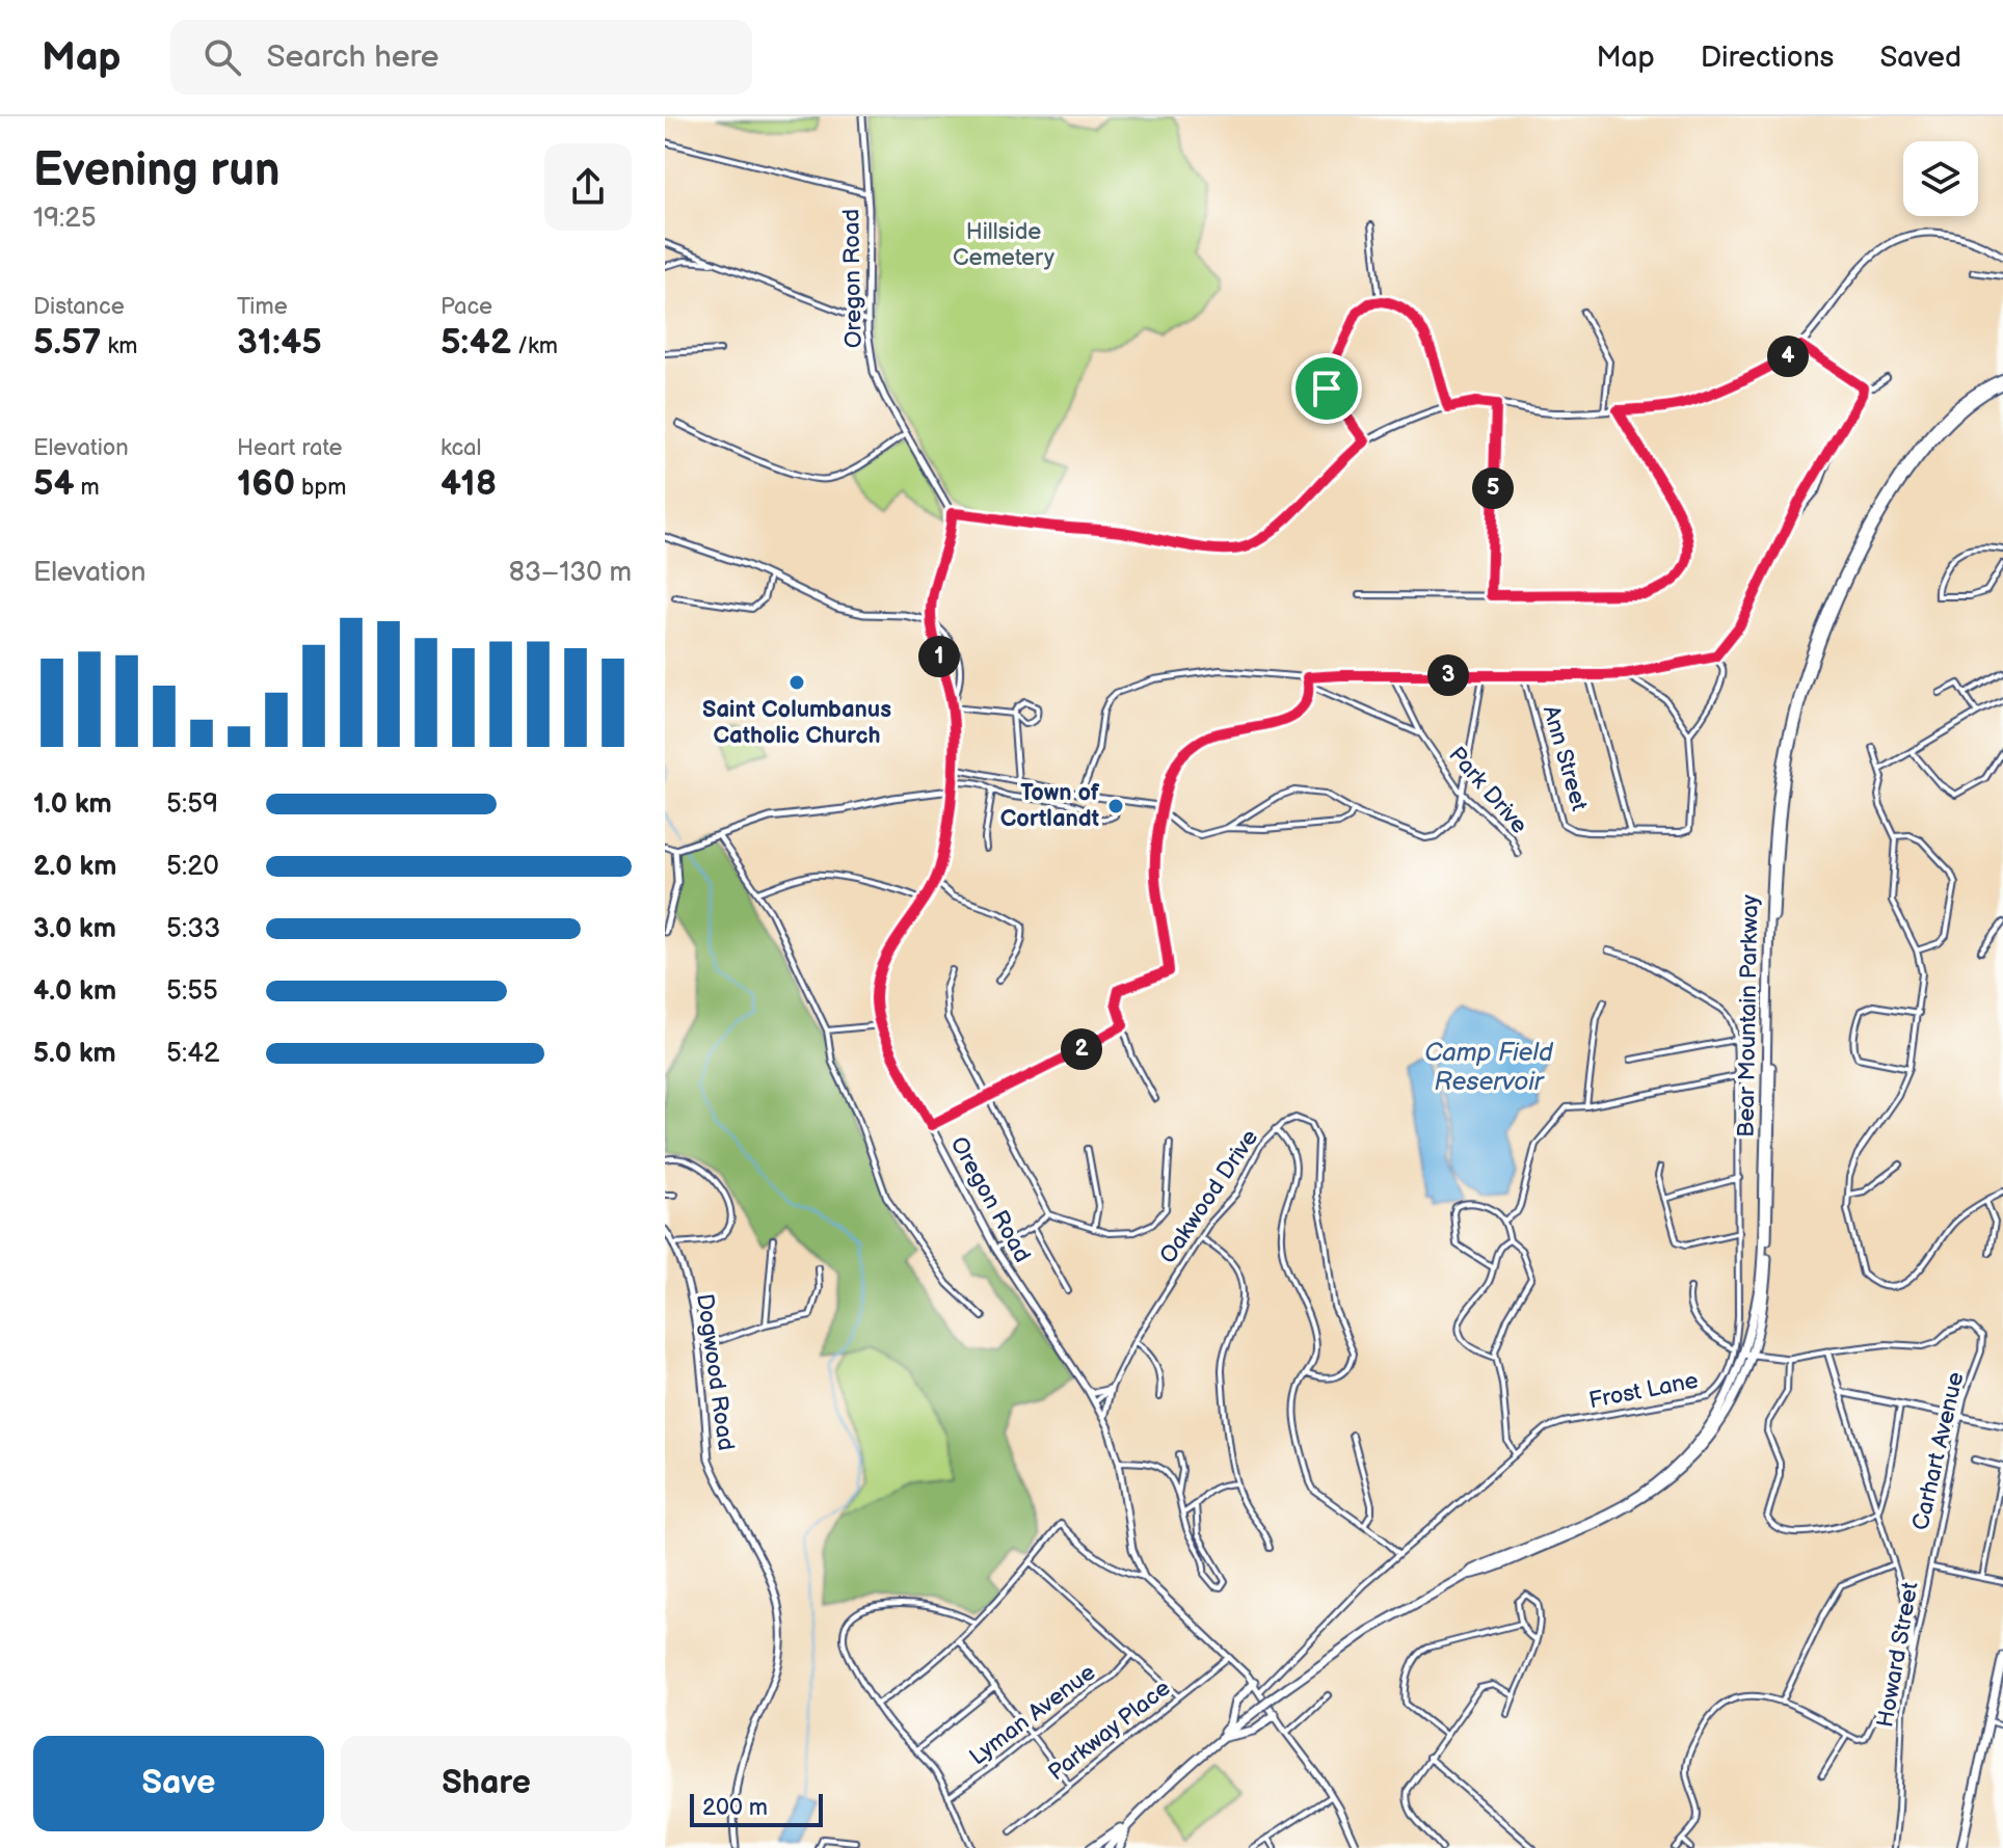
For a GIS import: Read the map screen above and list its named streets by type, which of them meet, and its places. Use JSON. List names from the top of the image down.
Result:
{
  "streets": {
    "main road": ["Bear Mountain Parkway"],
    "street": [
      "Oregon Road",
      "Ann Street",
      "Park Drive",
      "Oakwood Drive",
      "Dogwood Road",
      "Frost Lane",
      "Carhart Avenue",
      "Howard Street",
      "Lyman Avenue",
      "Parkway Place"
    ]
  },
  "crossings": [
    ["Oregon Road", "Oakwood Drive"],
    ["Bear Mountain Parkway", "Carhart Avenue"],
    ["Oakwood Drive", "Frost Lane"],
    ["Carhart Avenue", "Howard Street"]
  ],
  "water": ["Camp Field Reservoir"],
  "parks": ["Hillside Cemetery"],
  "places": ["Saint Columbanus Catholic Church", "Town of Cortlandt"],
  "scale_bar": "200 m",
  "page": {
    "header": "Map",
    "search": "Search here",
    "nav": ["Map", "Directions", "Saved"],
    "heading": ["Evening run", "19:25"],
    "stats": [
      ["Distance", "5.57 km"],
      ["Time", "31:45"],
      ["Pace", "5:42 /km"],
      ["Elevation", "54 m"],
      ["Heart rate", "160 bpm"],
      ["kcal", "418"]
    ],
    "pins": [
      "4",
      "5",
      "1",
      "3",
      "2"
    ],
    "chart": ["Elevation", "83–130 m"],
    "list": [
      {
        "name": "1.0 km",
        "note": "5:59"
      },
      {
        "name": "2.0 km",
        "note": "5:20"
      },
      {
        "name": "3.0 km",
        "note": "5:33"
      },
      {
        "name": "4.0 km",
        "note": "5:55"
      },
      {
        "name": "5.0 km",
        "note": "5:42"
      }
    ],
    "buttons": ["Save", "Share"],
    "scale": "200 m"
  }
}
